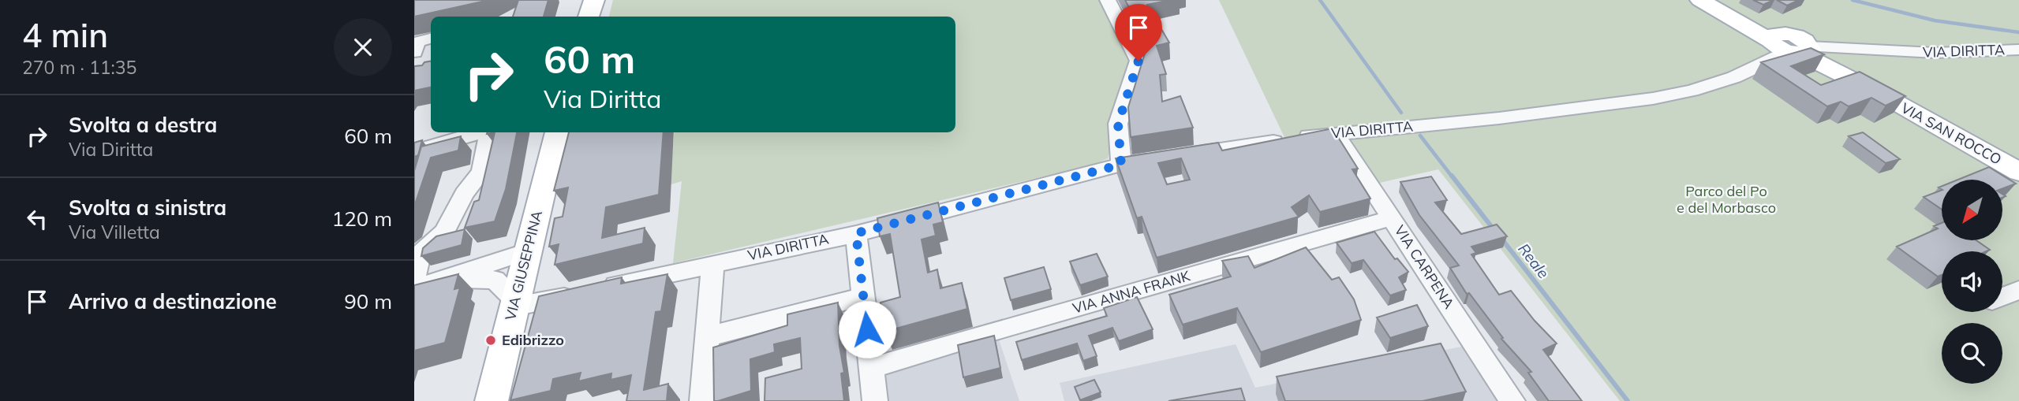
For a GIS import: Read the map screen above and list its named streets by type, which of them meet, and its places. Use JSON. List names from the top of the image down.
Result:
{
  "streets": {
    "main road": ["VIA SAN ROCCO", "VIA GIUSEPPINA"],
    "street": ["VIA DIRITTA", "VIA CARPENA", "VIA ANNA FRANK"]
  },
  "crossings": [
    ["VIA DIRITTA", "VIA SAN ROCCO"],
    ["VIA DIRITTA", "VIA CARPENA"],
    ["VIA CARPENA", "VIA ANNA FRANK"]
  ],
  "water": ["Reale"],
  "parks": ["Parco del Po e del Morbasco"],
  "places": ["Edibrizzo"],
  "north": "bottom left",
  "page": {
    "heading": ["4 min", "270 m · 11:35"],
    "turn": ["60 m", "Via Diritta"],
    "list": [
      {
        "name": "Svolta a destra",
        "note": "Via Diritta",
        "value": "60 m"
      },
      {
        "name": "Svolta a sinistra",
        "note": "Via Villetta",
        "value": "120 m"
      },
      {
        "name": "Arrivo a destinazione",
        "value": "90 m"
      }
    ]
  }
}
